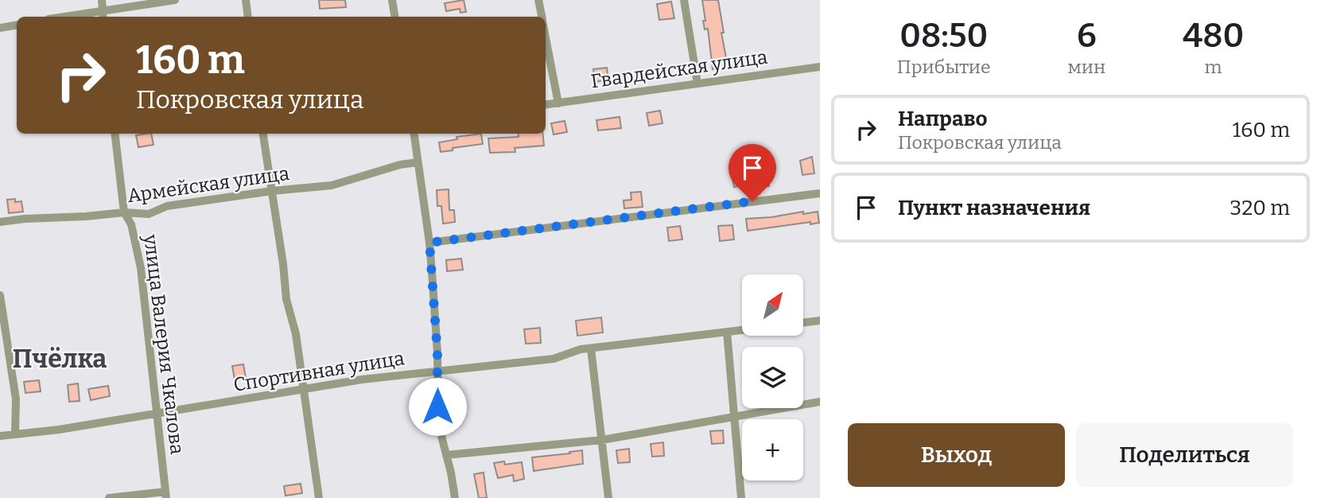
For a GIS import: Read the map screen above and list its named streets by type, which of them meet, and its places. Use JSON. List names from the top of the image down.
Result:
{
  "streets": {
    "street": [
      "Гвардейская улица",
      "Армейская улица",
      "улица Валерия Чкалова",
      "Спортивная улица"
    ]
  },
  "crossings": [
    ["Армейская улица", "улица Валерия Чкалова"],
    ["улица Валерия Чкалова", "Спортивная улица"]
  ],
  "districts": ["Пчёлка"],
  "north": "top right",
  "page": {
    "eta": [
      "08:50",
      "Прибытие",
      "6",
      "мин",
      "480",
      "m"
    ],
    "turn": ["160 m", "Покровская улица"],
    "list": [
      {
        "name": "Направо",
        "note": "Покровская улица",
        "value": "160 m"
      },
      {
        "name": "Пункт назначения",
        "value": "320 m"
      }
    ],
    "map_buttons": "+",
    "buttons": ["Выход", "Поделиться"]
  }
}
